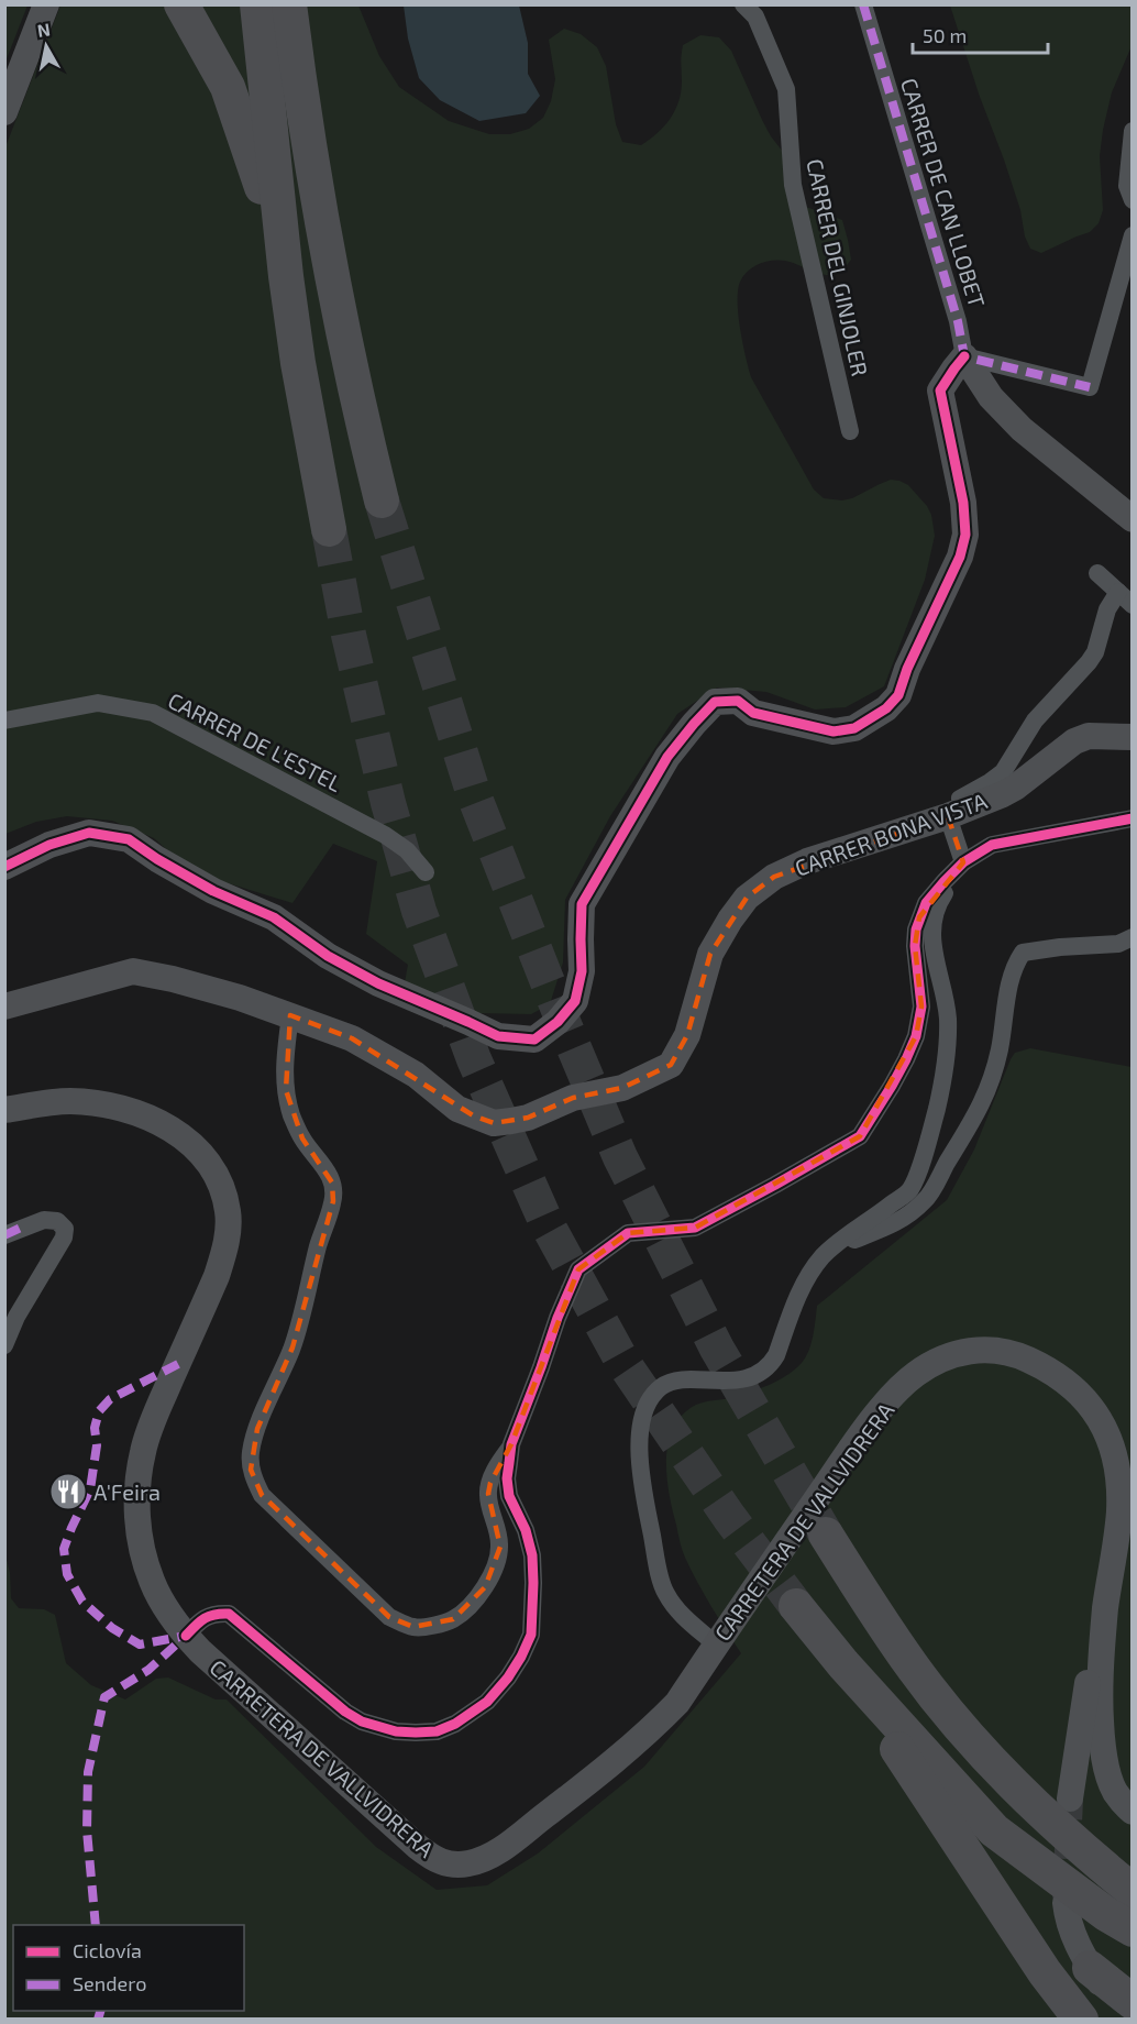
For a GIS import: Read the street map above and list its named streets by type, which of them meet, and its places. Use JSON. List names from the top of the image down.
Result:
{
  "streets": {
    "street": [
      "CARRER DE CAN LLOBET",
      "CARRER DEL GINJOLER",
      "CARRER DE L'ESTEL",
      "CARRER BONA VISTA",
      "CARRETERA DE VALLVIDRERA"
    ]
  },
  "places": {
    "restaurant": ["A'Feira"]
  },
  "legend": ["Ciclovía", "Sendero"],
  "scale_bar": "50 m",
  "north": "top"
}
